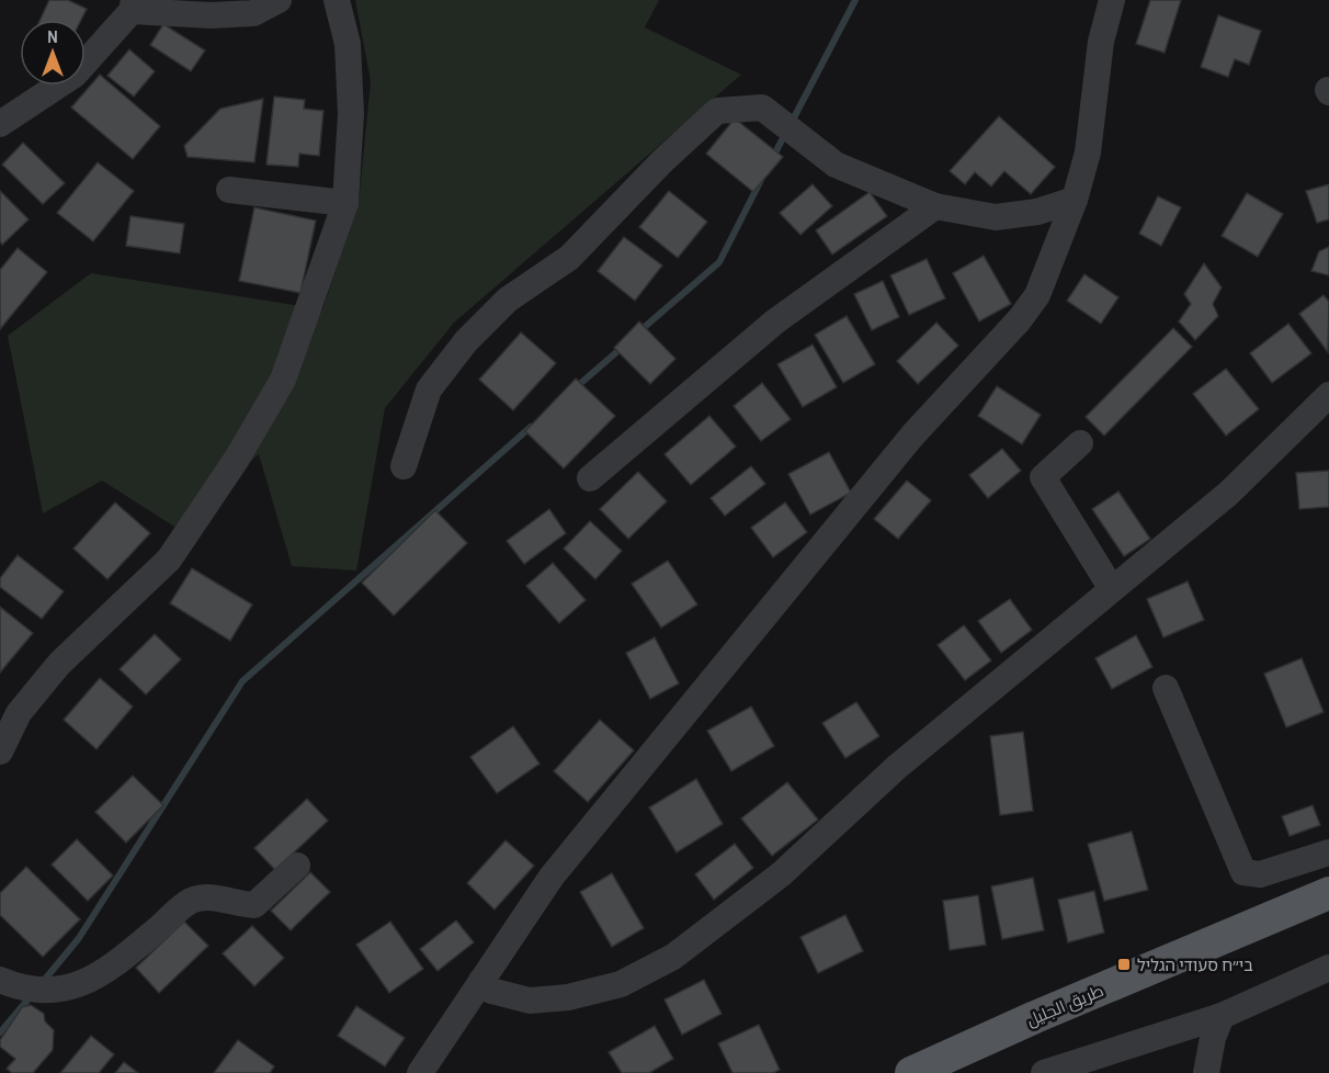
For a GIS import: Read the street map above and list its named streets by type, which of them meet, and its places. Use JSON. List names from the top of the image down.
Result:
{
  "streets": {
    "main road": ["طريق الجليل"]
  },
  "places": {
    "transit": ["בי״ח סעודי הגליל"]
  },
  "north": "top"
}
